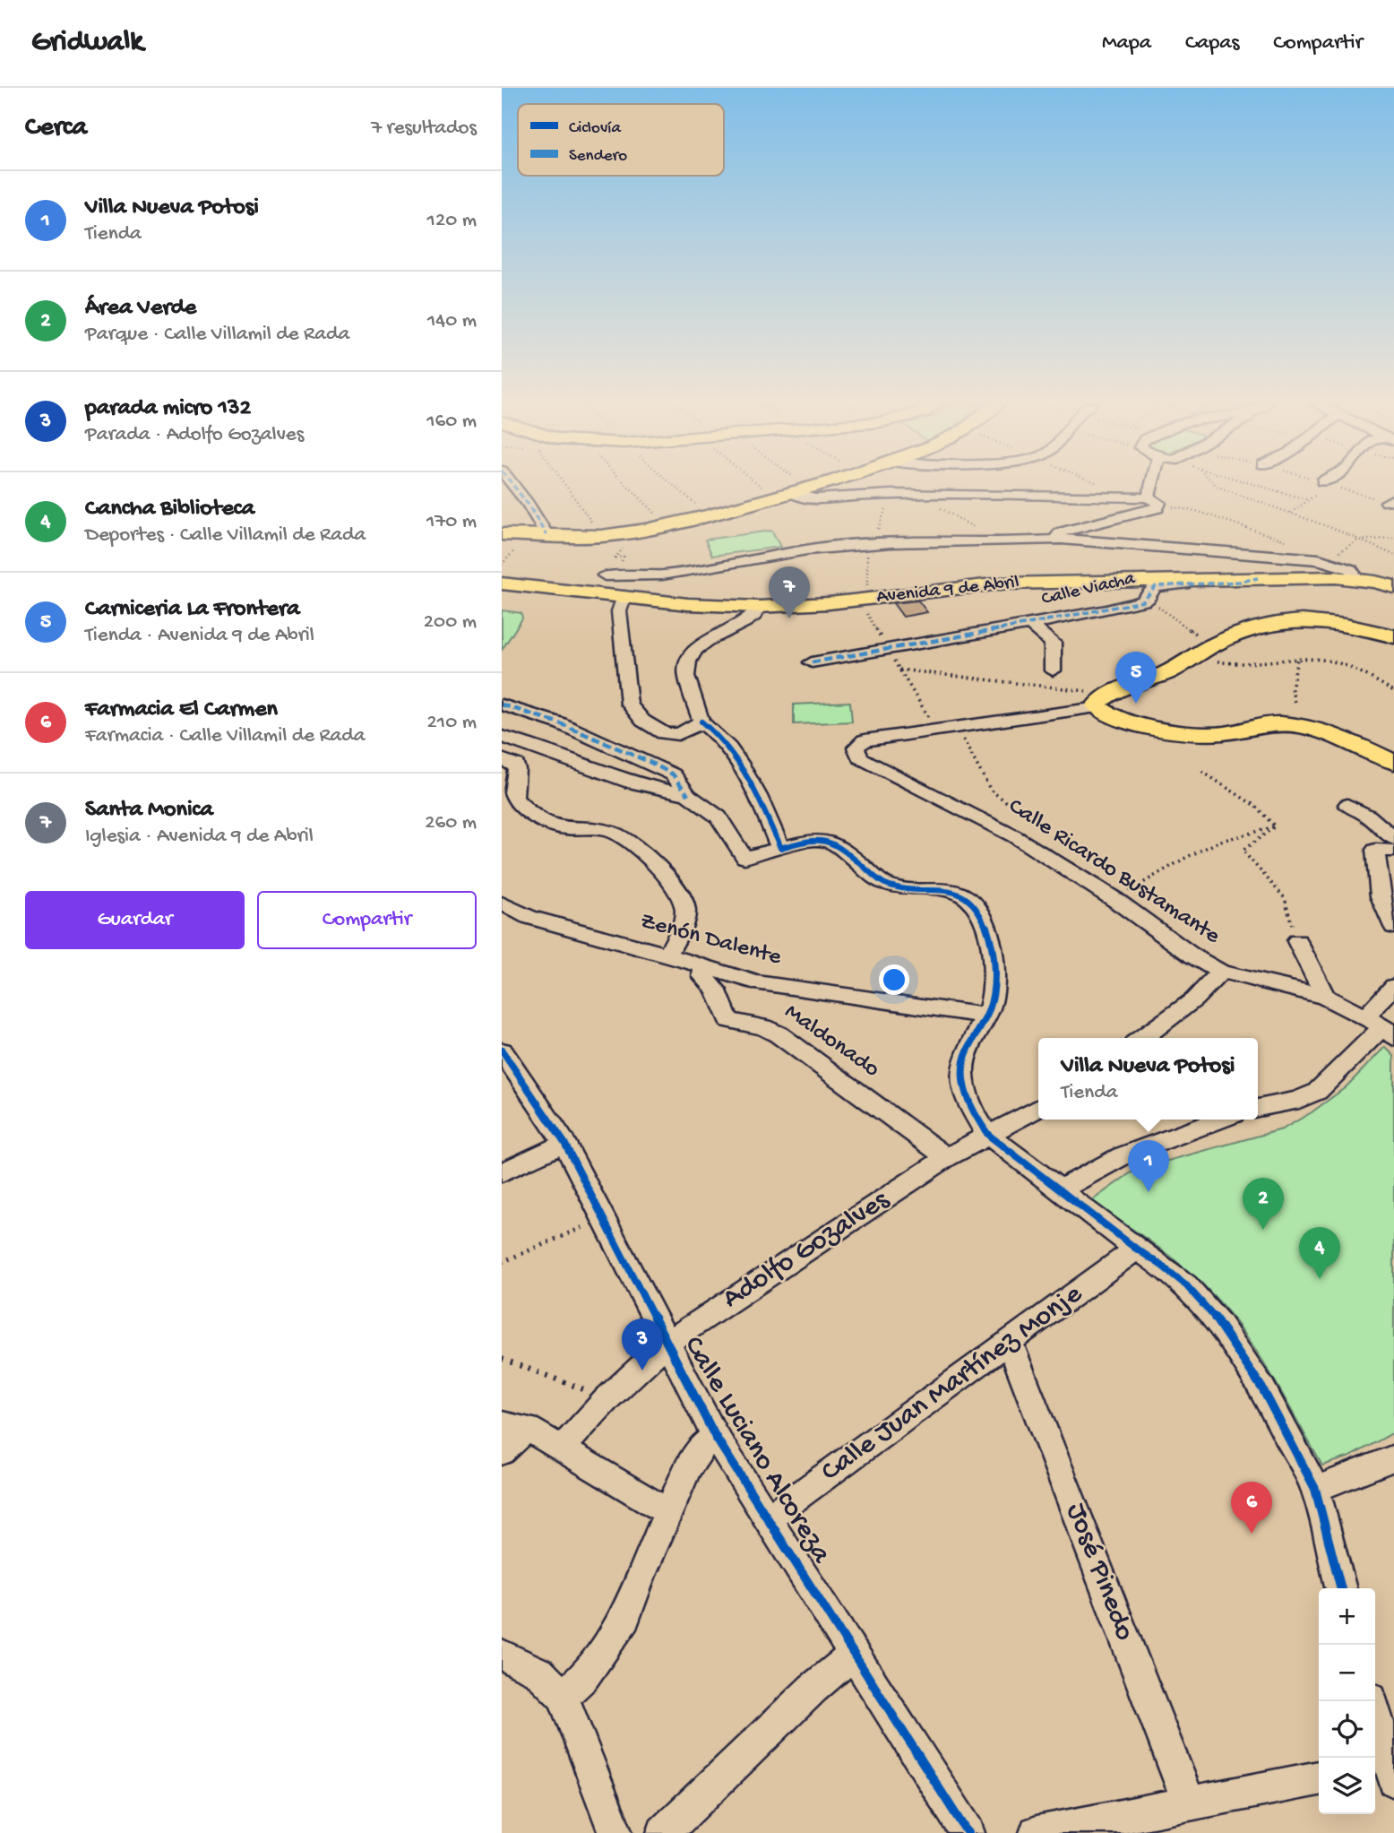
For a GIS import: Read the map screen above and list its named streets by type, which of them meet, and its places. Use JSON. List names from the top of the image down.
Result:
{
  "streets": {
    "main road": ["Avenida 9 de Abril"],
    "street": [
      "Calle Viacha",
      "Calle Ricardo Bustamante",
      "Zenón Dalente",
      "Maldonado",
      "Adolfo Gozalves",
      "Calle Juan Martínez Monje",
      "Calle Luciano Alcoreza",
      "José Pinedo"
    ]
  },
  "crossings": [
    ["Calle Viacha", "Avenida 9 de Abril"],
    ["Zenón Dalente", "Maldonado"],
    ["Maldonado", "Adolfo Gozalves"],
    ["Adolfo Gozalves", "Calle Luciano Alcoreza"],
    ["Calle Juan Martínez Monje", "Calle Luciano Alcoreza"],
    ["Calle Juan Martínez Monje", "José Pinedo"]
  ],
  "legend": ["Ciclovía", "Sendero"],
  "page": {
    "header": "Gridwalk",
    "nav": ["Mapa", "Capas", "Compartir"],
    "heading": ["Cerca", "7 resultados"],
    "list": [
      {
        "mark": "1",
        "name": "Villa Nueva Potosi",
        "note": "Tienda",
        "value": "120 m"
      },
      {
        "mark": "2",
        "name": "Área Verde",
        "note": "Parque · Calle Villamil de Rada",
        "value": "140 m"
      },
      {
        "mark": "3",
        "name": "parada micro 132",
        "note": "Parada · Adolfo Gozalves",
        "value": "160 m"
      },
      {
        "mark": "4",
        "name": "Cancha Biblioteca",
        "note": "Deportes · Calle Villamil de Rada",
        "value": "170 m"
      },
      {
        "mark": "5",
        "name": "Carniceria La Frontera",
        "note": "Tienda · Avenida 9 de Abril",
        "value": "200 m"
      },
      {
        "mark": "6",
        "name": "Farmacia El Carmen",
        "note": "Farmacia · Calle Villamil de Rada",
        "value": "210 m"
      },
      {
        "mark": "7",
        "name": "Santa Monica",
        "note": "Iglesia · Avenida 9 de Abril",
        "value": "260 m"
      }
    ],
    "pins": [
      "7",
      "5",
      "1",
      "2",
      "4",
      "3",
      "6"
    ],
    "buttons": ["Guardar", "Compartir"],
    "popup": ["Villa Nueva Potosi", "Tienda"],
    "map_buttons": ["+", "−"]
  }
}
